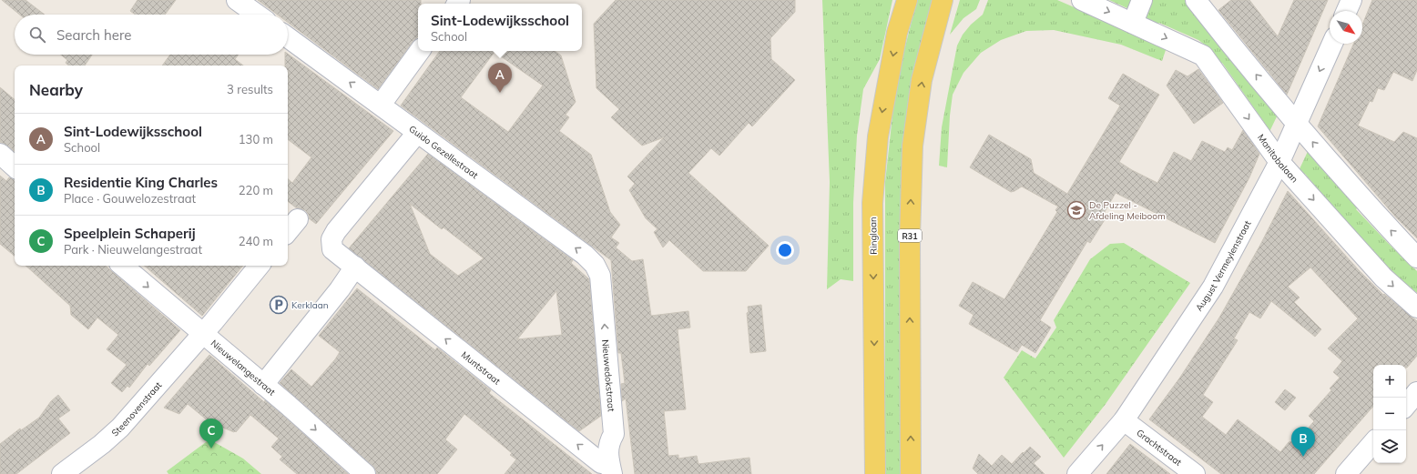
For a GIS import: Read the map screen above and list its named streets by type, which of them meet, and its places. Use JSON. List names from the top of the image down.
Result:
{
  "streets": {
    "main road": ["Ringlaan", "R31"],
    "street": [
      "Guido Gezellestraat",
      "Manitobalaan",
      "August Vermeylenstraat",
      "Nieuwelangestraat",
      "Muntstraat",
      "Nieuwedokstraat",
      "Steenovenstraat",
      "Grachtstraat"
    ]
  },
  "crossings": [
    ["Guido Gezellestraat", "Nieuwedokstraat"],
    ["Manitobalaan", "August Vermeylenstraat"],
    ["August Vermeylenstraat", "Grachtstraat"],
    ["Nieuwelangestraat", "Steenovenstraat"],
    ["Muntstraat", "Nieuwedokstraat"]
  ],
  "one_way": [
    "Guido Gezellestraat",
    "Nieuwelangestraat",
    "Muntstraat",
    "Nieuwedokstraat"
  ],
  "places": {
    "school or university": ["De Puzzel - Afdeling Meiboom"],
    "parking": ["Kerklaan"]
  },
  "north": "bottom right",
  "page": {
    "popup": ["Sint-Lodewijksschool", "School"],
    "search": "Search here",
    "pins": ["A", "C", "B"],
    "heading": ["Nearby", "3 results"],
    "list": [
      {
        "mark": "A",
        "name": "Sint-Lodewijksschool",
        "note": "School",
        "value": "130 m"
      },
      {
        "mark": "B",
        "name": "Residentie King Charles",
        "note": "Place · Gouwelozestraat",
        "value": "220 m"
      },
      {
        "mark": "C",
        "name": "Speelplein Schaperij",
        "note": "Park · Nieuwelangestraat",
        "value": "240 m"
      }
    ],
    "map_buttons": ["+", "−"]
  }
}
